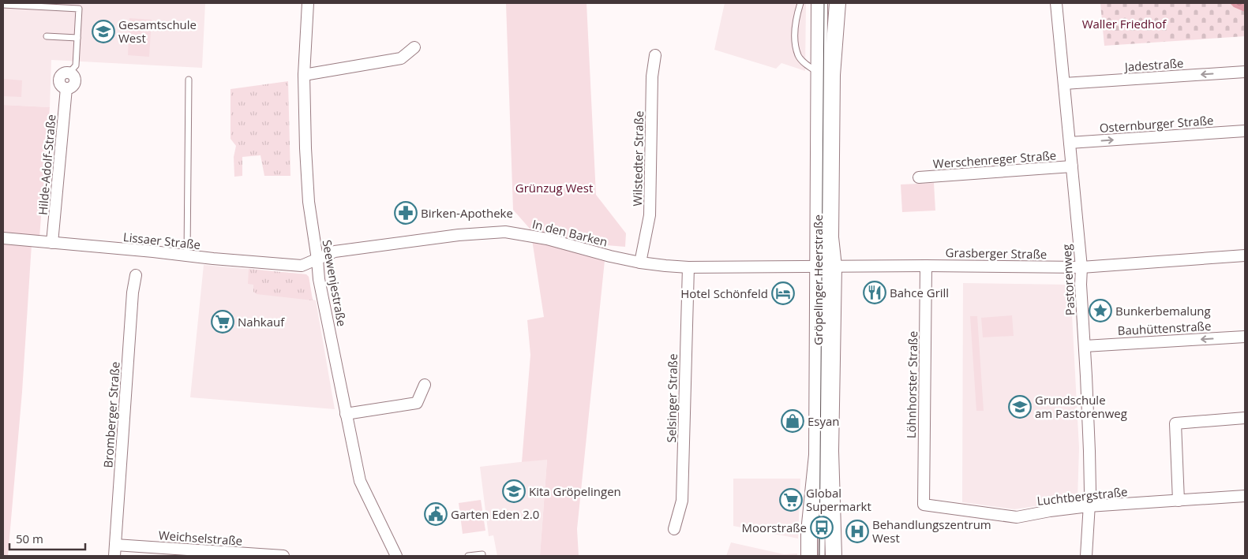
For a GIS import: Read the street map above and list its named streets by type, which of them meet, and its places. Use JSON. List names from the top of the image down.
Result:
{
  "streets": {
    "main road": ["Gröpelinger Heerstraße"],
    "street": [
      "Jadestraße",
      "Osternburger Straße",
      "Wilstedter Straße",
      "Werschenreger Straße",
      "Hilde-Adolf-Straße",
      "In den Barken",
      "Lissaer Straße",
      "Grasberger Straße",
      "Pastorenweg",
      "Seewenjestraße",
      "Bauhüttenstraße",
      "Löhnhorster Straße",
      "Selsinger Straße",
      "Bromberger Straße",
      "Luchtbergstraße",
      "Weichselstraße"
    ]
  },
  "crossings": [
    ["Jadestraße", "Pastorenweg"],
    ["Osternburger Straße", "Pastorenweg"],
    ["Wilstedter Straße", "In den Barken"],
    ["Werschenreger Straße", "Pastorenweg"],
    ["Hilde-Adolf-Straße", "Lissaer Straße"],
    ["In den Barken", "Lissaer Straße"],
    ["In den Barken", "Grasberger Straße"],
    ["In den Barken", "Gröpelinger Heerstraße"],
    ["In den Barken", "Seewenjestraße"],
    ["In den Barken", "Selsinger Straße"],
    ["Lissaer Straße", "Seewenjestraße"],
    ["Grasberger Straße", "Gröpelinger Heerstraße"],
    ["Grasberger Straße", "Pastorenweg"],
    ["Grasberger Straße", "Löhnhorster Straße"],
    ["Pastorenweg", "Bauhüttenstraße"],
    ["Pastorenweg", "Luchtbergstraße"],
    ["Löhnhorster Straße", "Luchtbergstraße"],
    ["Bromberger Straße", "Weichselstraße"]
  ],
  "one_way": ["Jadestraße", "Osternburger Straße", "Bauhüttenstraße"],
  "parks": ["Waller Friedhof", "Grünzug West"],
  "places": {
    "school or university": ["Gesamtschule West", "Grundschule am Pastorenweg", "Kita Gröpelingen"],
    "pharmacy": ["Birken-Apotheke"],
    "restaurant": ["Bahce Grill"],
    "hotel": ["Hotel Schönfeld"],
    "place": ["Bunkerbemalung"],
    "supermarket": ["Nahkauf", "Global Supermarkt"],
    "shop": ["Esyan"],
    "public building": ["Garten Eden 2.0"],
    "bus stop": ["Moorstraße"],
    "hospital": ["Behandlungszentrum West"]
  },
  "scale_bar": "50 m"
}
